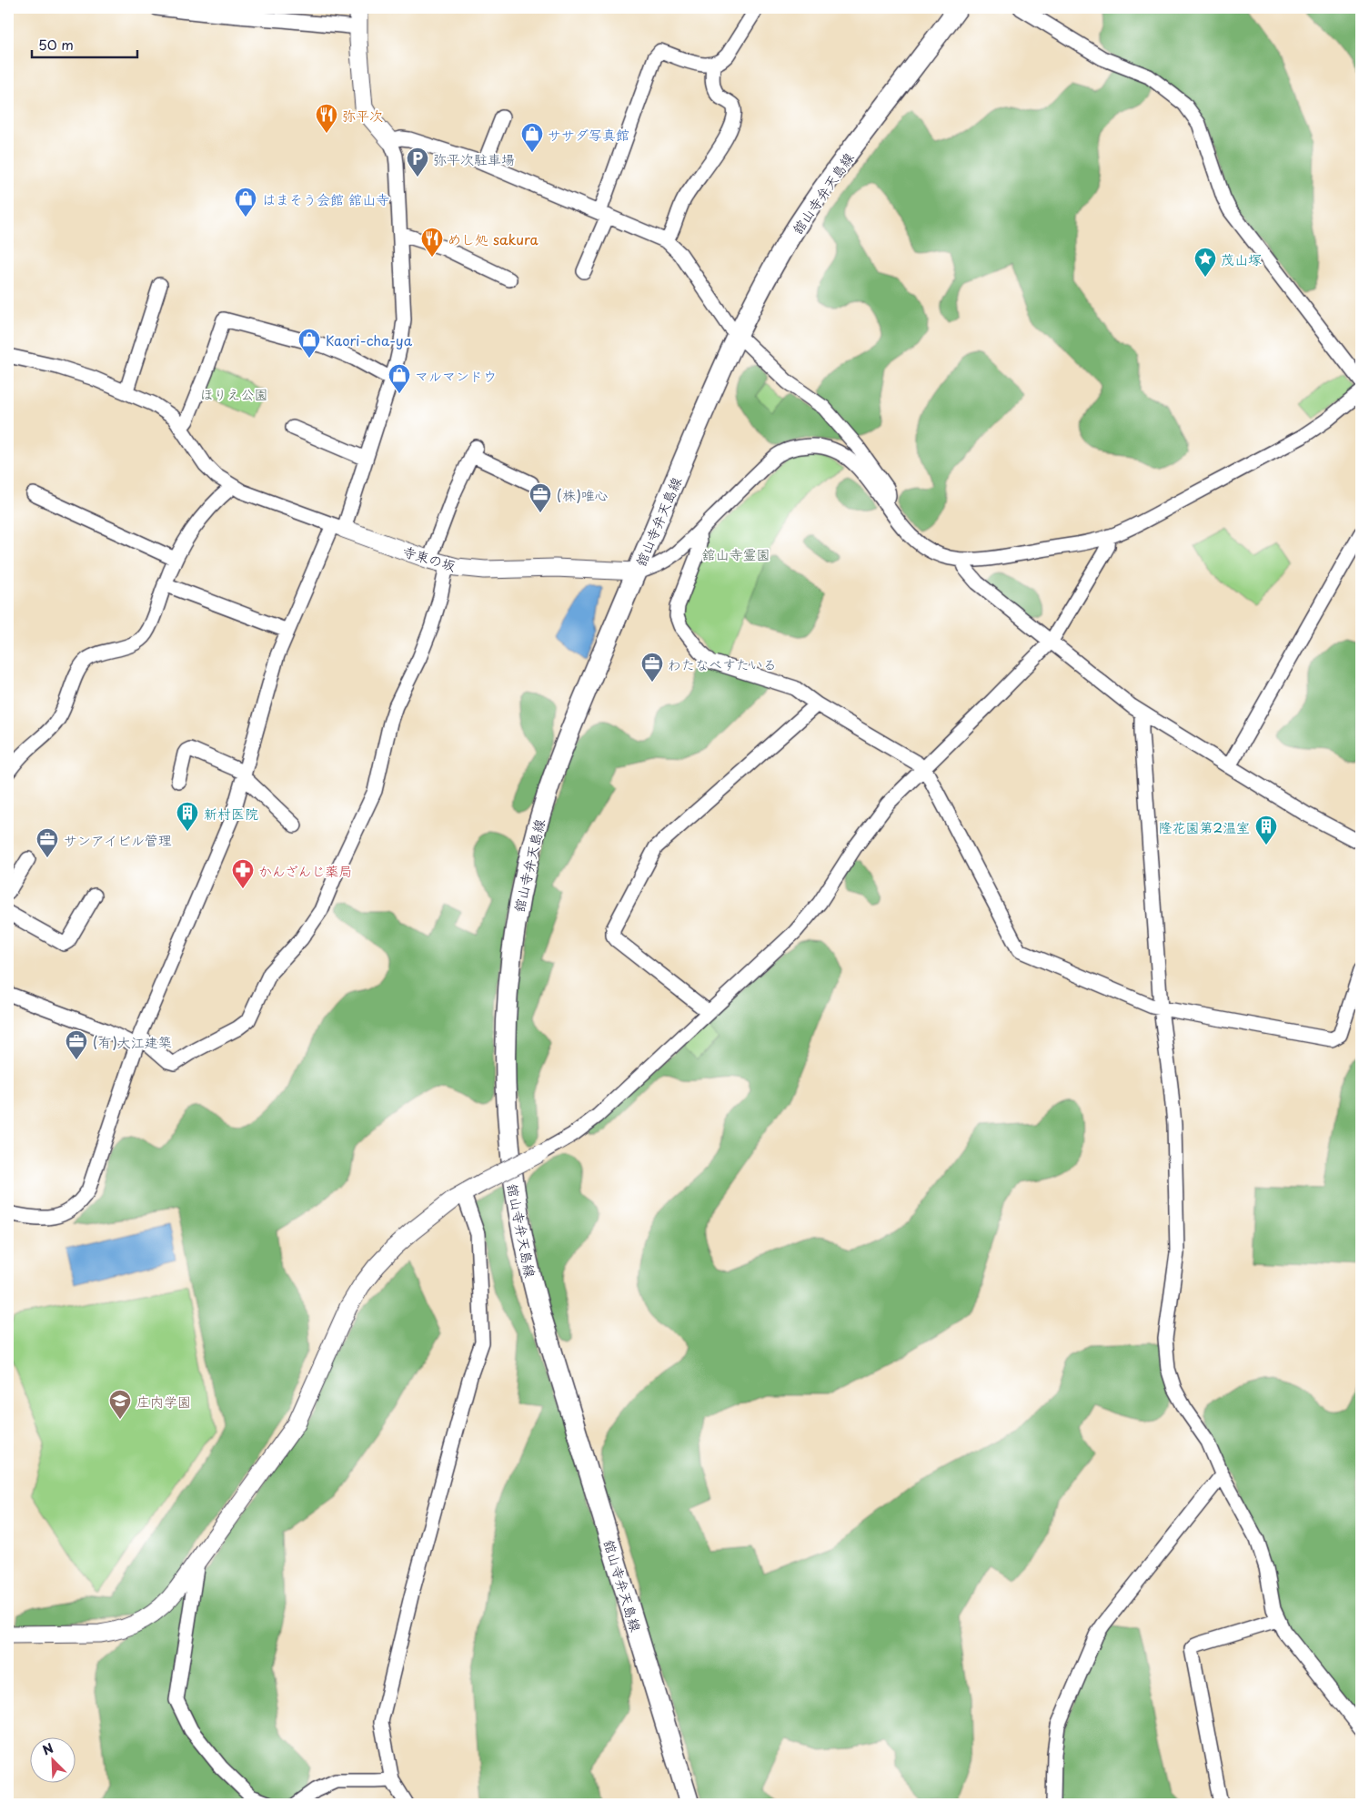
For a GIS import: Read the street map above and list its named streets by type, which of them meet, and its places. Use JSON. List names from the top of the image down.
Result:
{
  "streets": {
    "main road": ["舘山寺弁天島線"],
    "street": ["寺東の坂"]
  },
  "crossings": [
    ["舘山寺弁天島線", "寺東の坂"]
  ],
  "parks": ["ほりえ公園", "舘山寺霊園"],
  "places": {
    "restaurant": ["弥平次", "めし処 sakura"],
    "shop": [
      "ササダ写真館",
      "はまそう会館 舘山寺",
      "Kaori-cha-ya",
      "マルマンドウ"
    ],
    "parking": ["弥平次駐車場"],
    "place": ["茂山塚"],
    "office": [
      "(株)唯心",
      "わたなべすたいる",
      "サンアイビル管理",
      "(有)大江建築"
    ],
    "building": ["新村医院", "隆花園第2温室"],
    "pharmacy": ["かんざんじ薬局"],
    "school or university": ["庄内学園"]
  },
  "scale_bar": "50 m",
  "north": "top left"
}
